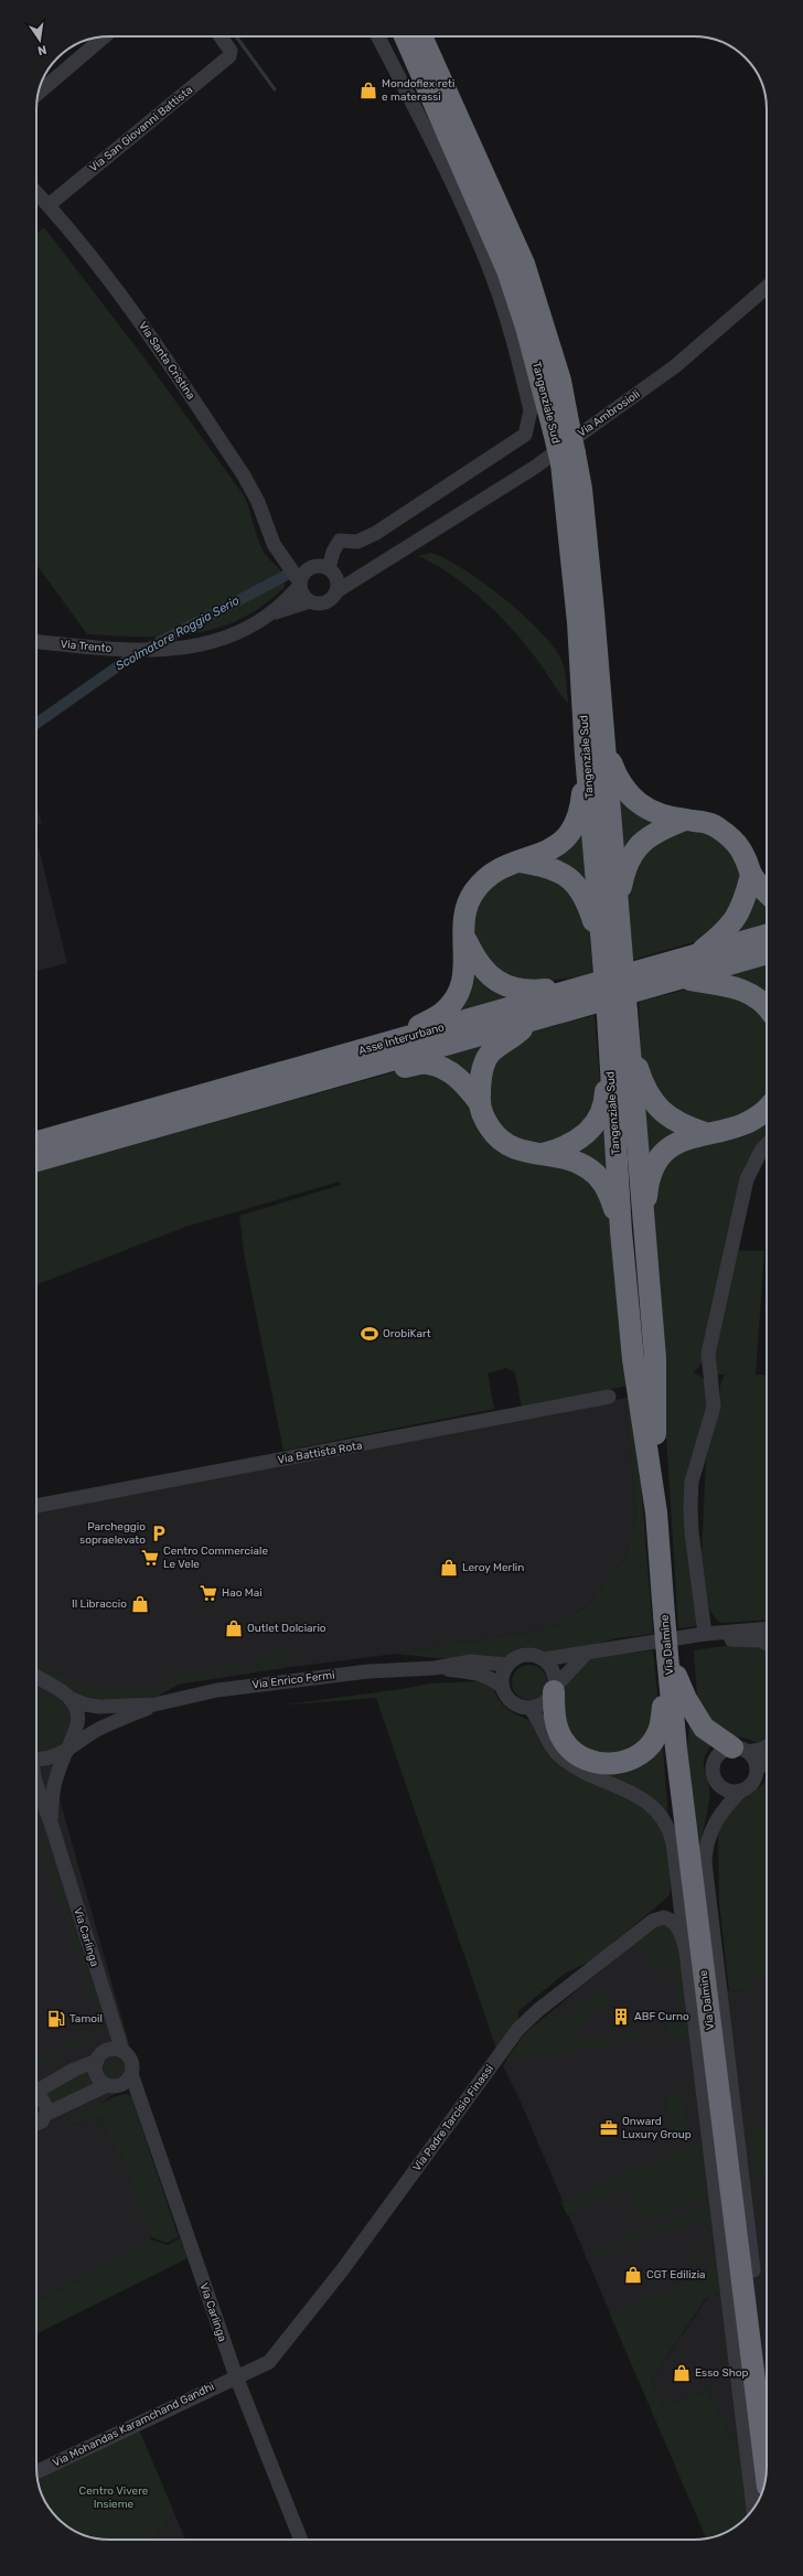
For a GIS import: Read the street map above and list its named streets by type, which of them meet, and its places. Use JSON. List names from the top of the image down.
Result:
{
  "streets": {
    "highway": ["Tangenziale Sud", "Asse Interurbano", "Via Dalmine"],
    "street": [
      "Via San Giovanni Battista",
      "Via Santa Cristina",
      "Via Ambrosioli",
      "Via Trento",
      "Via Battista Rota",
      "Via Enrico Fermi",
      "Via Carlinga",
      "Via Padre Tarcisio Finassi",
      "Via Mohandas Karamchand Gandhi"
    ]
  },
  "crossings": [
    ["Via San Giovanni Battista", "Via Santa Cristina"],
    ["Via Santa Cristina", "Via Ambrosioli"],
    ["Via Santa Cristina", "Via Trento"],
    ["Tangenziale Sud", "Via Dalmine"],
    ["Via Ambrosioli", "Via Trento"],
    ["Via Enrico Fermi", "Via Carlinga"],
    ["Via Carlinga", "Via Padre Tarcisio Finassi"],
    ["Via Carlinga", "Via Mohandas Karamchand Gandhi"],
    ["Via Padre Tarcisio Finassi", "Via Mohandas Karamchand Gandhi"]
  ],
  "water": ["Scolmatore Roggia Serio"],
  "parks": ["Centro Vivere Insieme"],
  "places": {
    "shop": [
      "Mondoflex reti e materassi",
      "Leroy Merlin",
      "Il Libraccio",
      "Outlet Dolciario",
      "CGT Edilizia",
      "Esso Shop"
    ],
    "sports": ["OrobiKart"],
    "parking": ["Parcheggio sopraelevato"],
    "supermarket": ["Centro Commerciale Le Vele", "Hao Mai"],
    "building": ["ABF Curno"],
    "fuel station": ["Tamoil"],
    "office": ["Onward Luxury Group"]
  },
  "north": "bottom"
}
